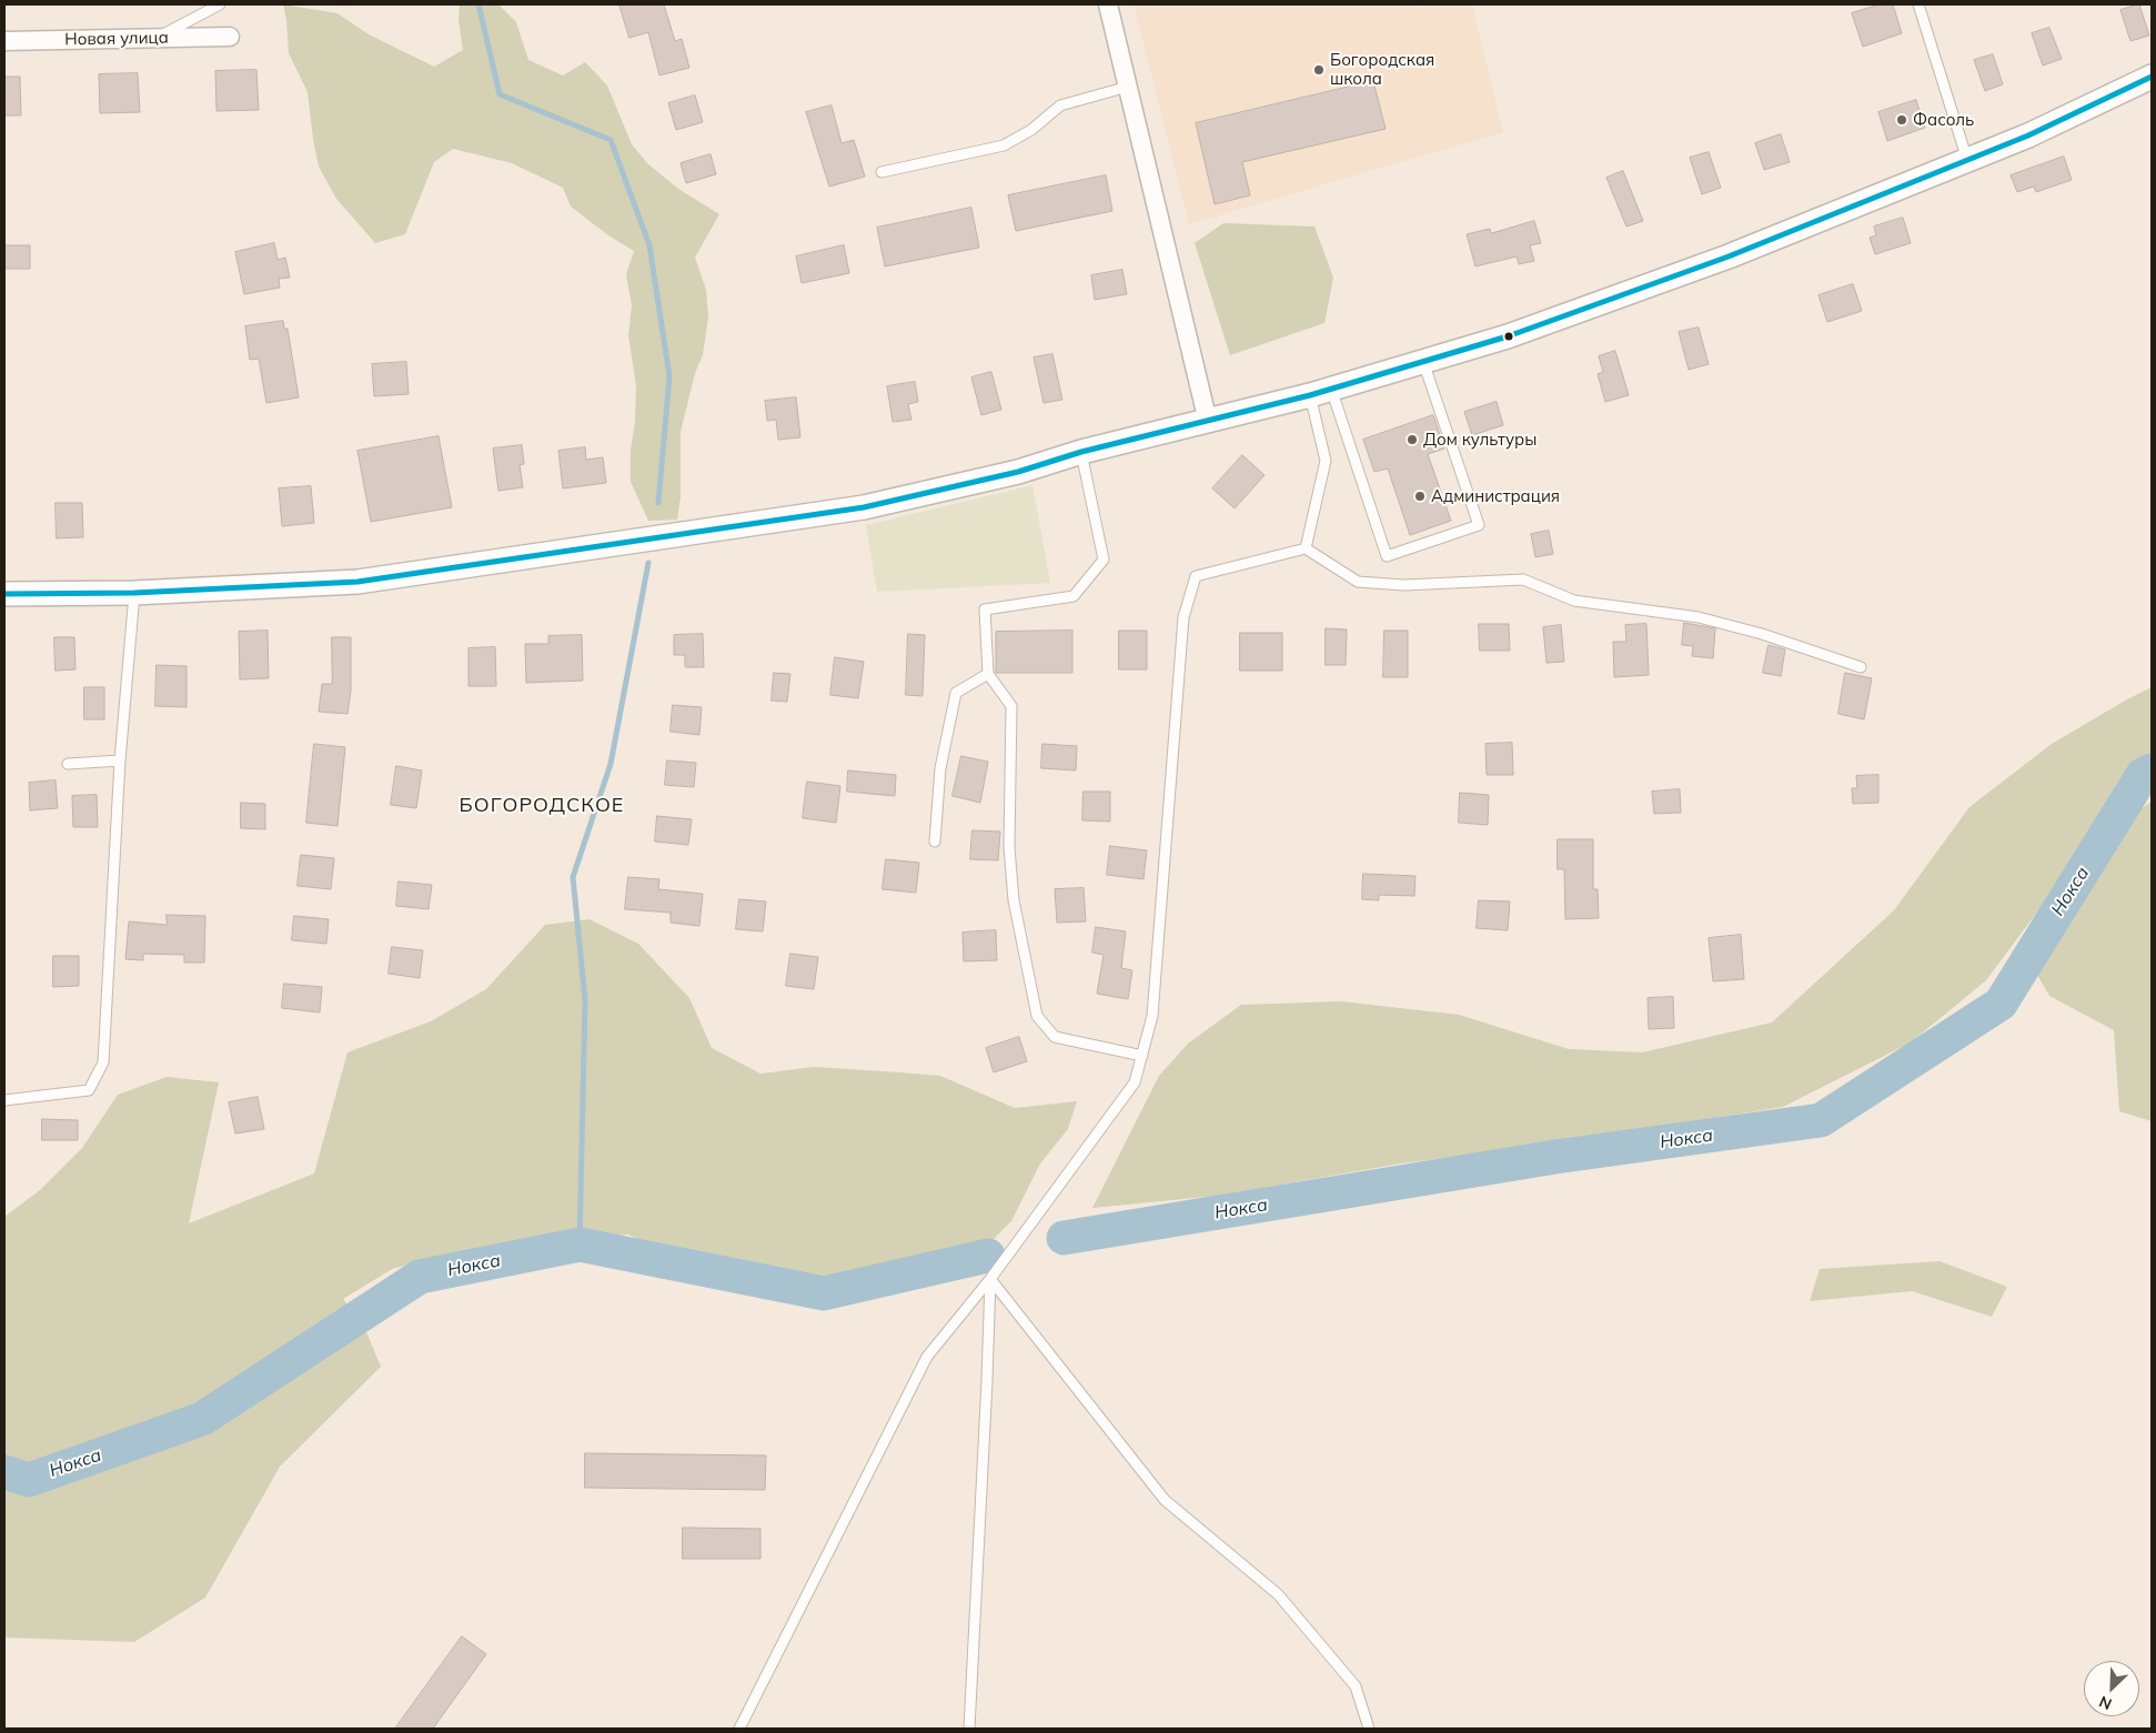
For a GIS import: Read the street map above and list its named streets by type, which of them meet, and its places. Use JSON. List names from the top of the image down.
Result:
{
  "streets": {
    "street": ["Новая улица"]
  },
  "districts": ["БОГОРОДСКОЕ"],
  "water": ["Нокса"],
  "places": [
    "Богородская школа",
    "Фасоль",
    "Дом культуры",
    "Администрация"
  ],
  "north": "bottom left"
}
